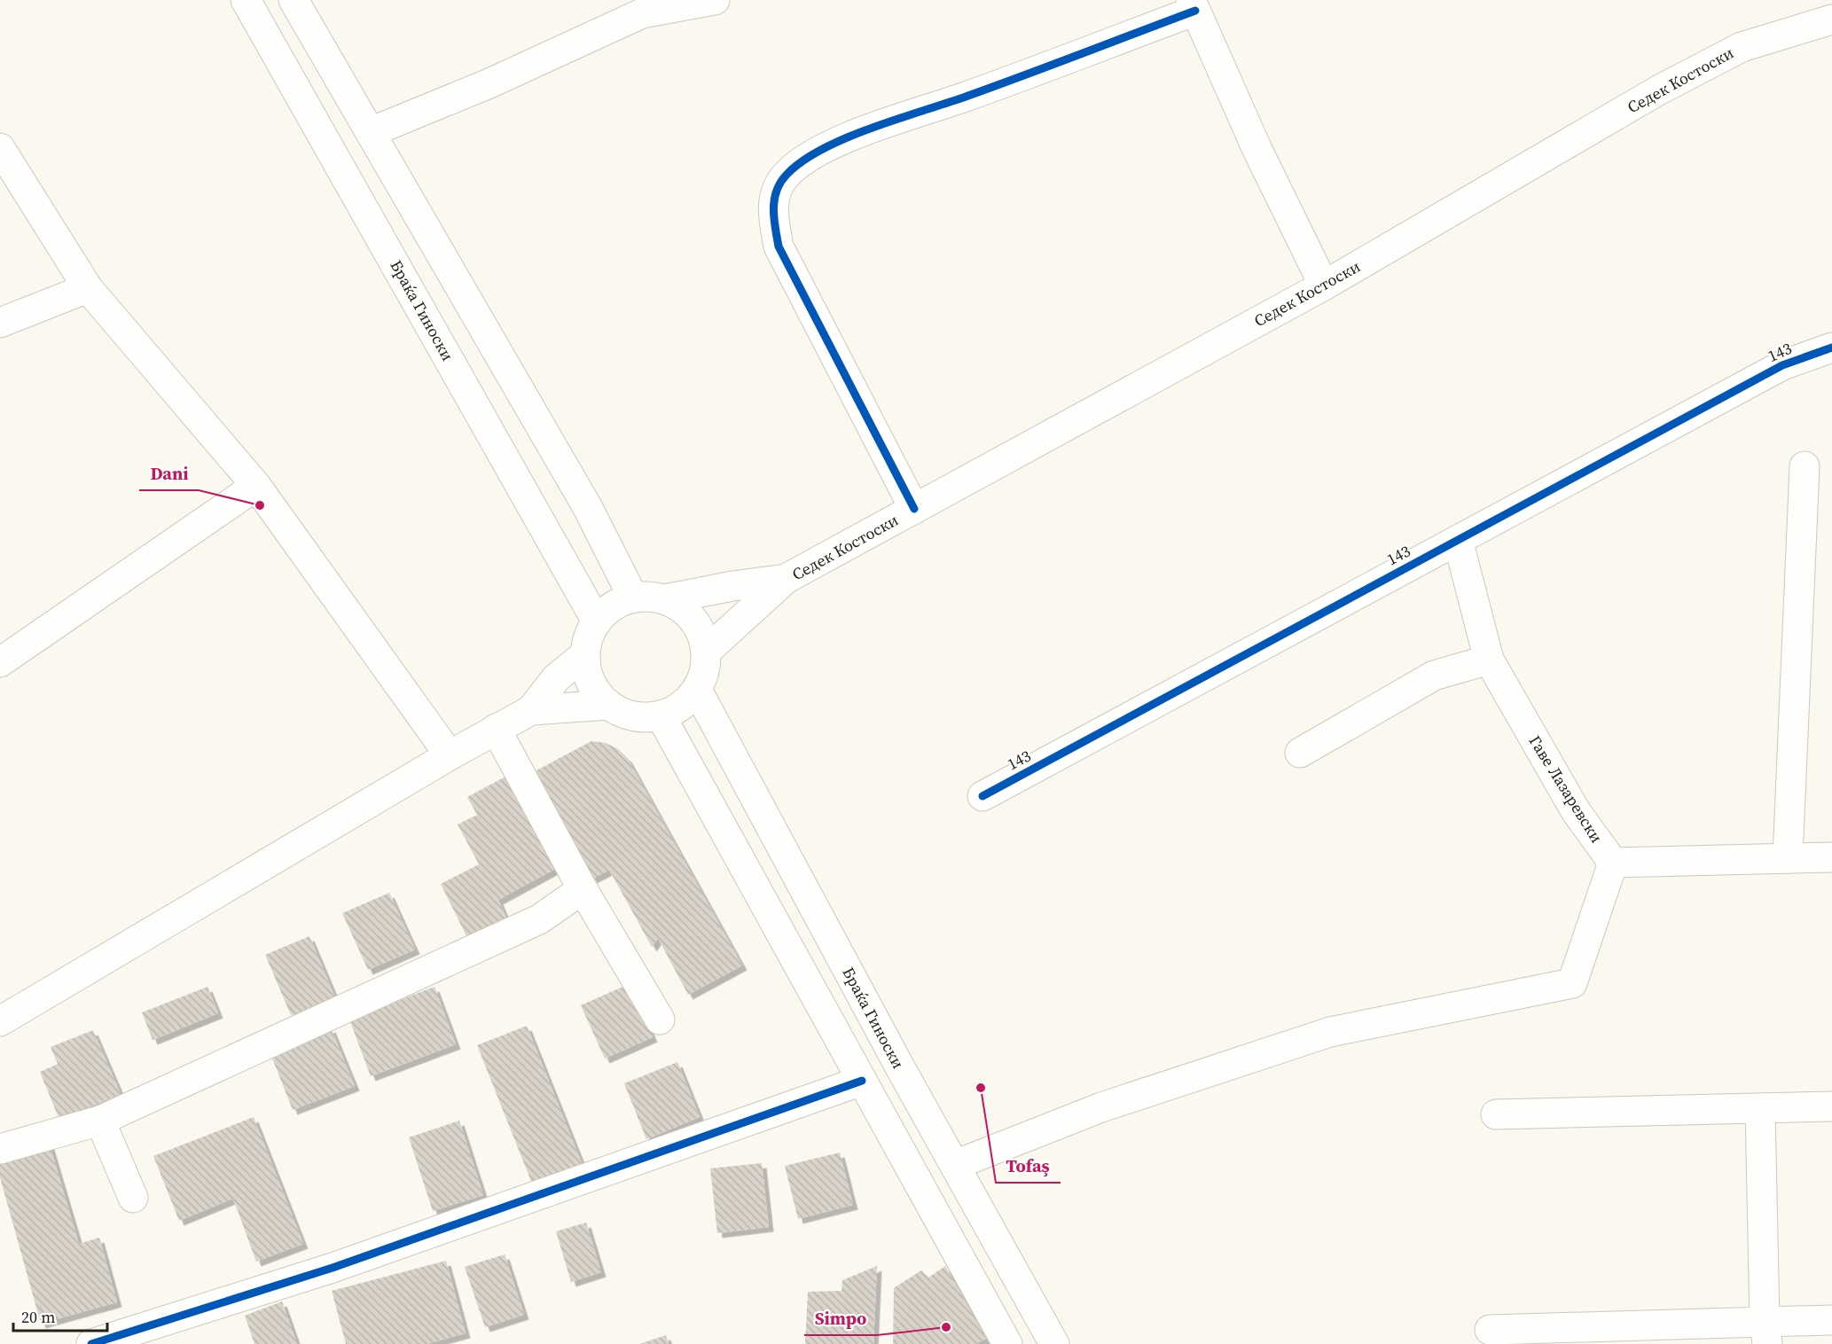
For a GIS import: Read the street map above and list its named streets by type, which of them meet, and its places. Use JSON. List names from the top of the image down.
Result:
{
  "streets": {
    "street": [
      "Седек Костоски",
      "Браќа Гиноски",
      "143",
      "Гаве Лазаревски"
    ]
  },
  "crossings": [
    ["143", "Гаве Лазаревски"]
  ],
  "places": ["Dani", "Tofaş", "Simpo"],
  "scale_bar": "20 m"
}
